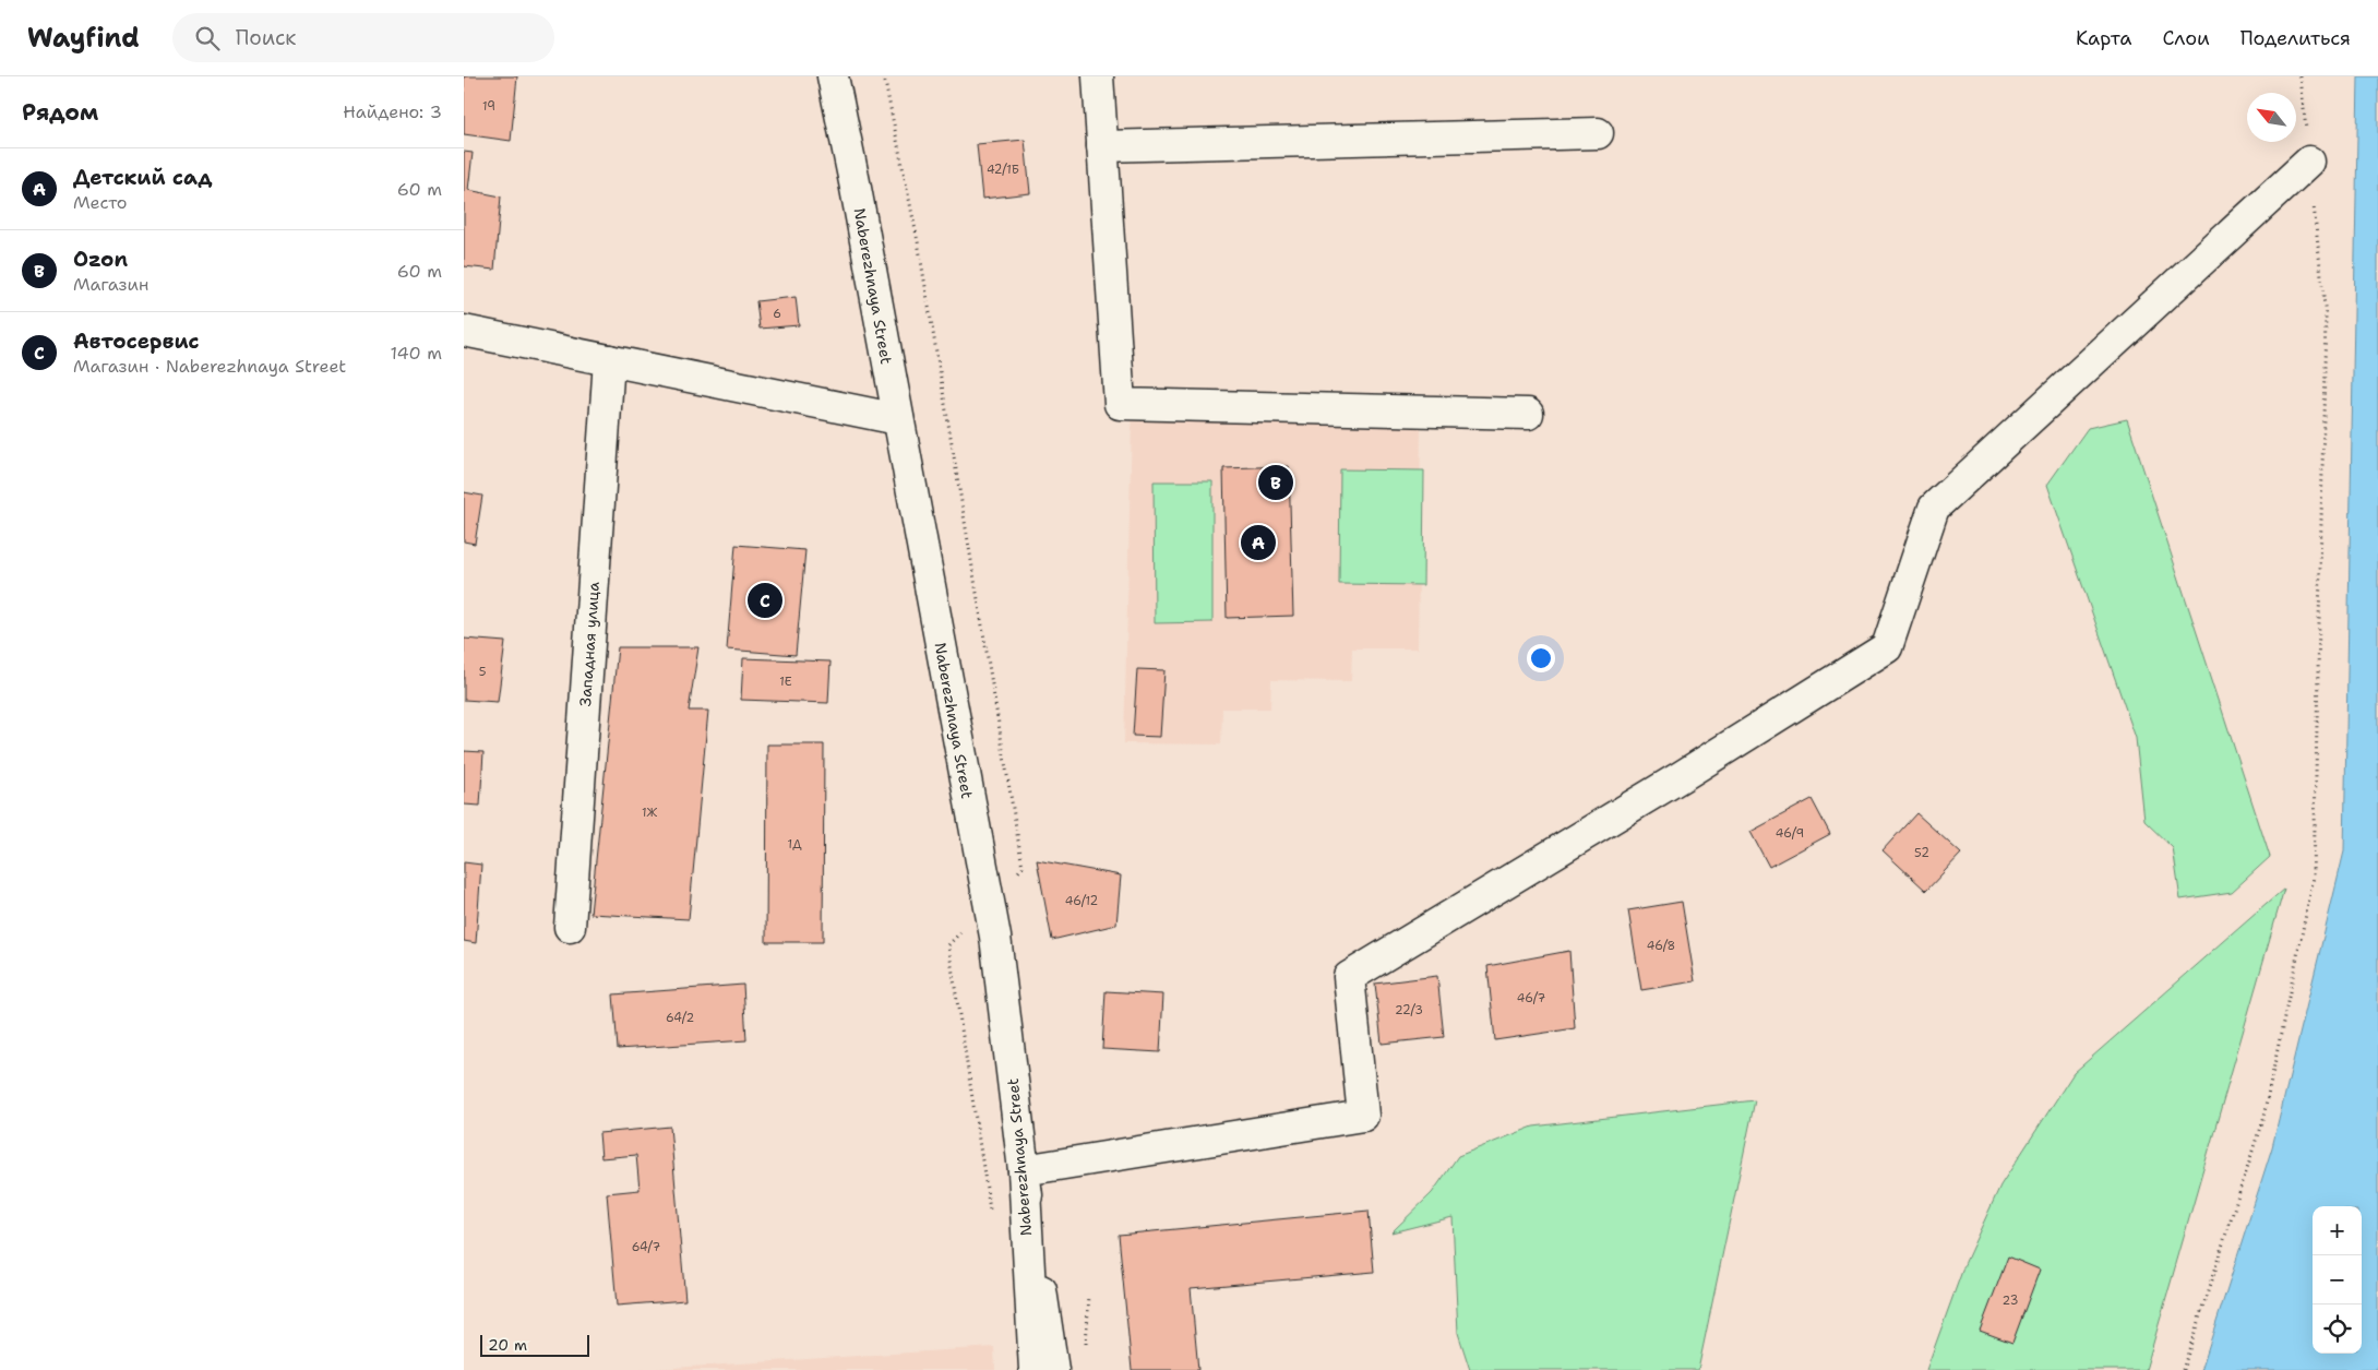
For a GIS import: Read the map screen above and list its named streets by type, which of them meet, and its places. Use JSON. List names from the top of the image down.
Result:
{
  "streets": {
    "main road": ["Naberezhnaya Street", "Западная улица"]
  },
  "house_numbers": [
    "19",
    "42/1Б",
    "6",
    "5",
    "1Е",
    "1Ж",
    "46/9",
    "1Д",
    "52",
    "46/12",
    "46/8",
    "46/7",
    "22/3",
    "64/2",
    "64/7",
    "23"
  ],
  "scale_bar": "20 m",
  "north": "top left",
  "page": {
    "header": "Wayfind",
    "search": "Поиск",
    "nav": ["Карта", "Слои", "Поделиться"],
    "heading": ["Рядом", "Найдено: 3"],
    "list": [
      {
        "mark": "A",
        "name": "Детский сад",
        "note": "Место",
        "value": "60 m"
      },
      {
        "mark": "B",
        "name": "Ozon",
        "note": "Магазин",
        "value": "60 m"
      },
      {
        "mark": "C",
        "name": "Автосервис",
        "note": "Магазин · Naberezhnaya Street",
        "value": "140 m"
      }
    ],
    "pins": ["B", "A", "C"],
    "map_buttons": ["+", "−"],
    "scale": "20 m"
  }
}
